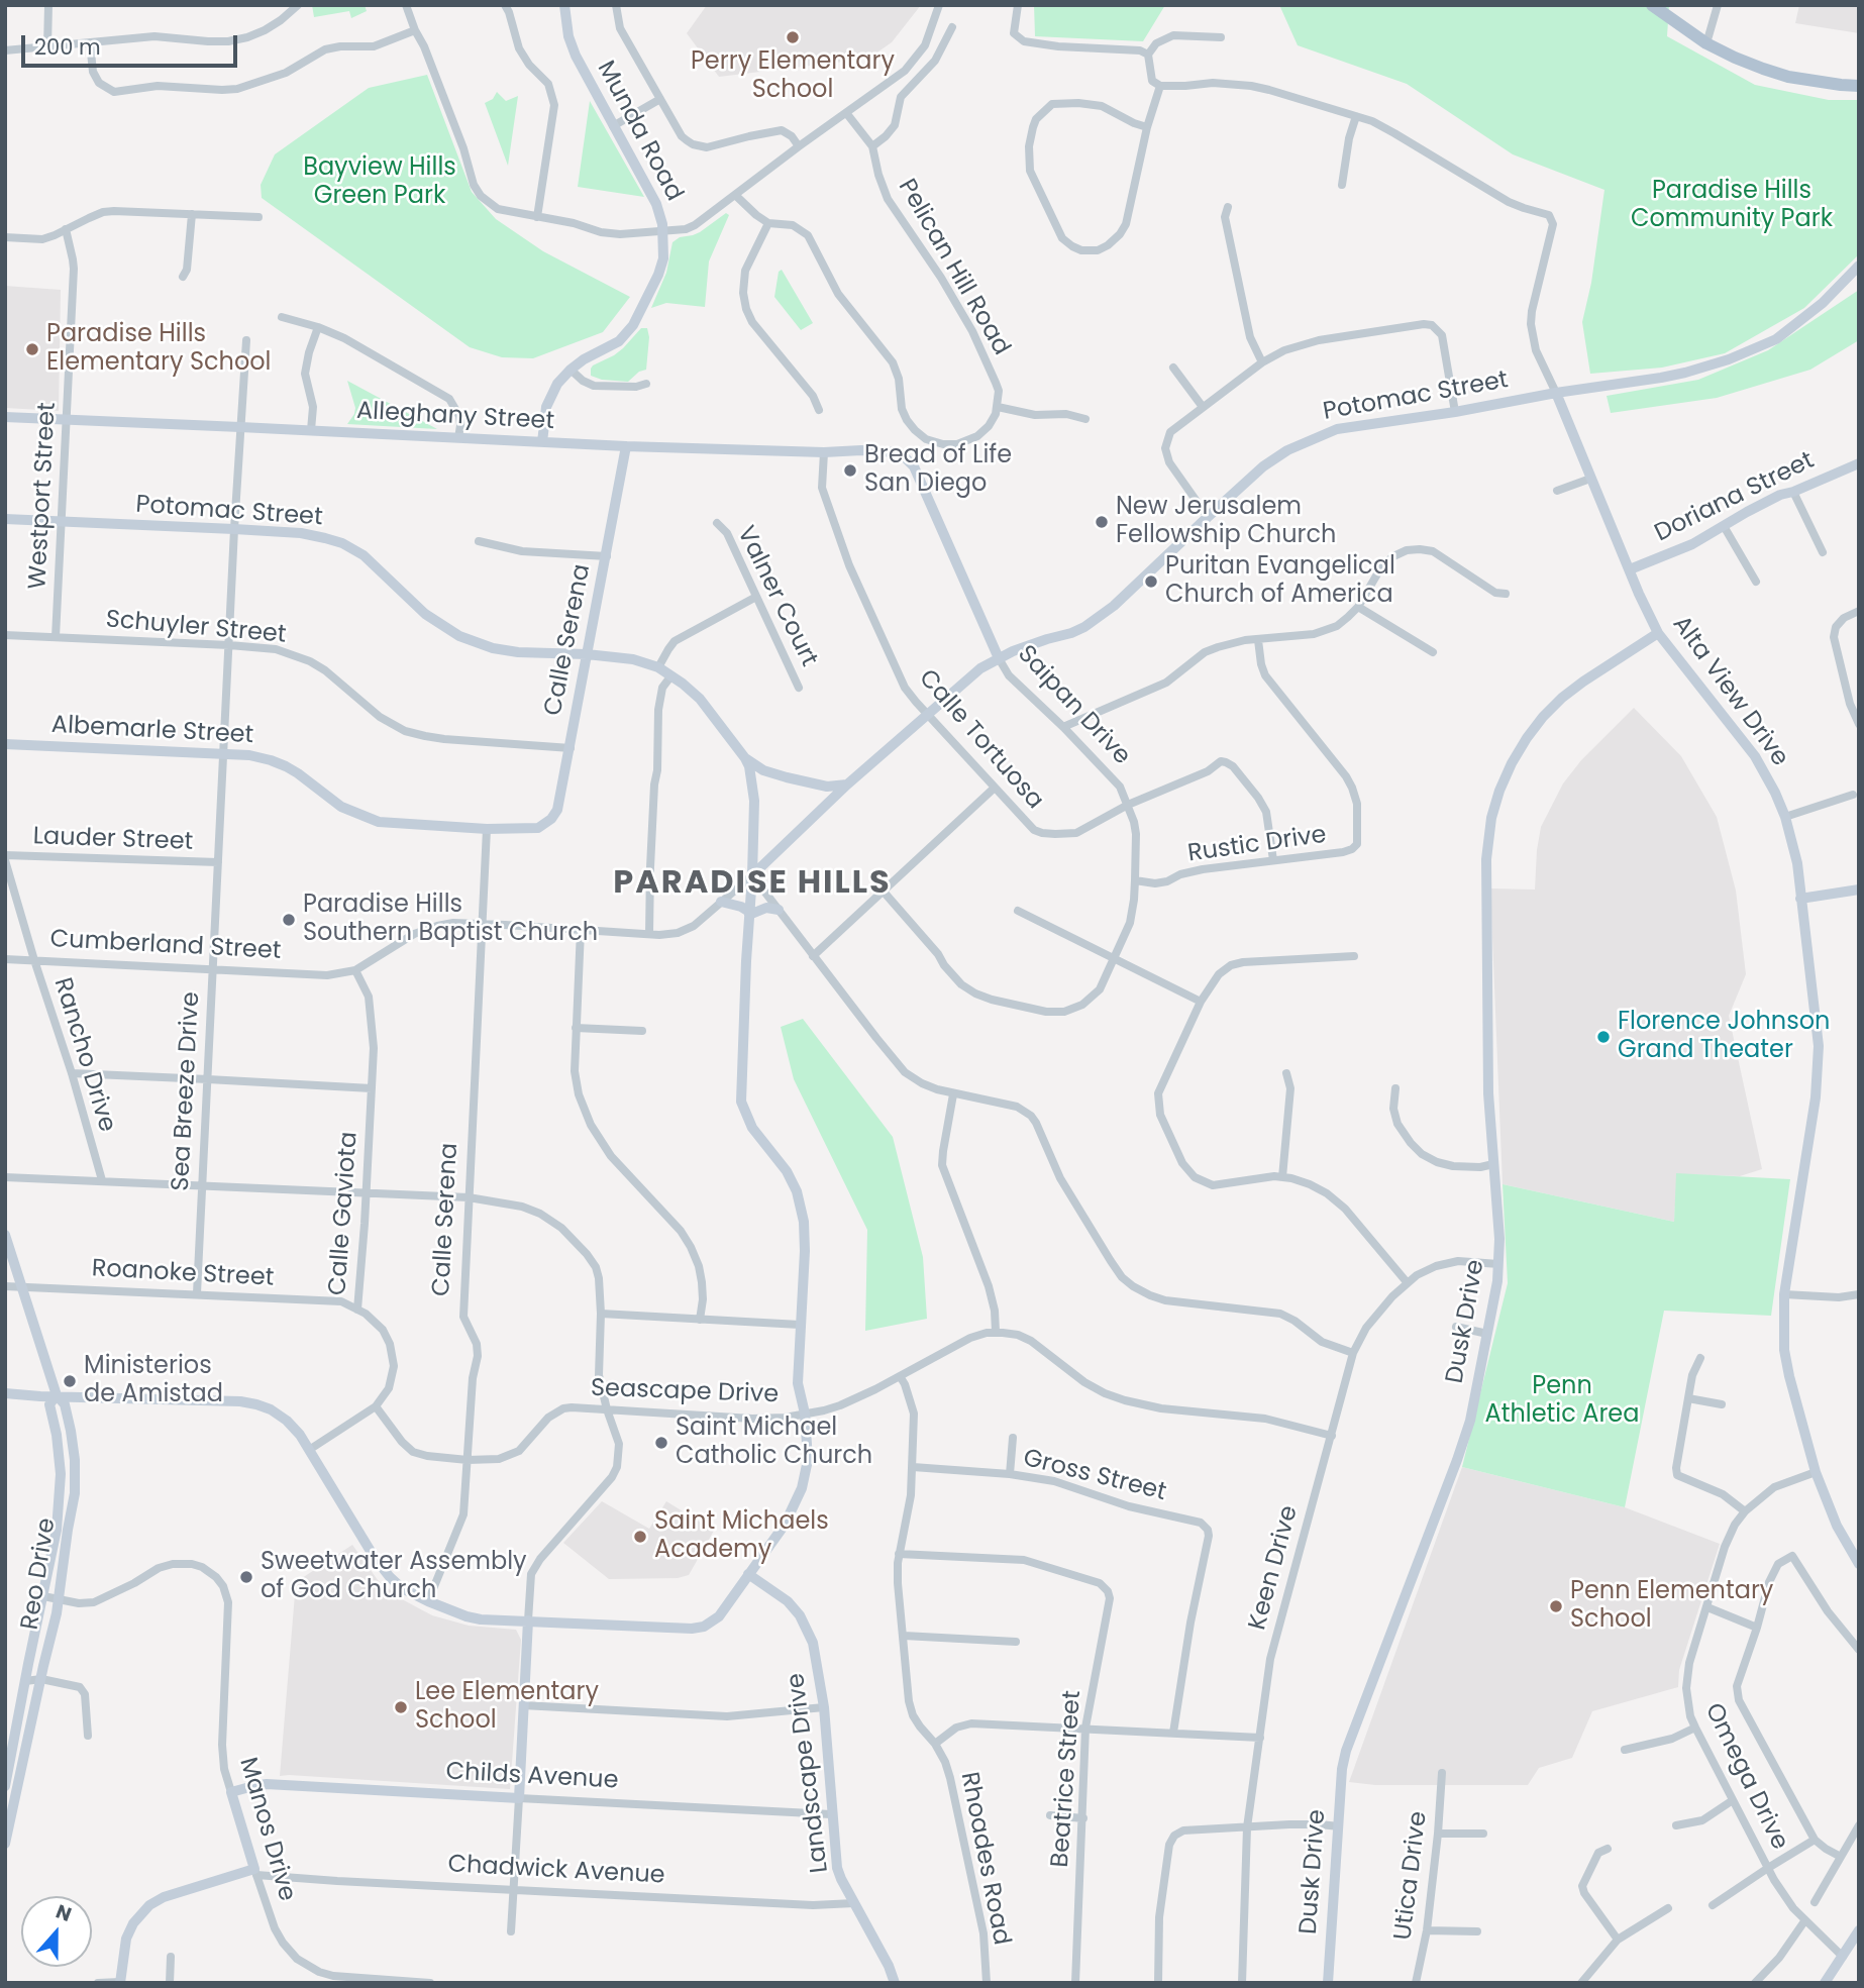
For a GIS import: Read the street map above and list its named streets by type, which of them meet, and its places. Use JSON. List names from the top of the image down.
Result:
{
  "streets": {
    "street": [
      "Munda Road",
      "Pelican Hill Road",
      "Potomac Street",
      "Alleghany Street",
      "Westport Street",
      "Doriana Street",
      "Valner Court",
      "Schuyler Street",
      "Calle Serena",
      "Alta View Drive",
      "Saipan Drive",
      "Albemarle Street",
      "Calle Tortuosa",
      "Lauder Street",
      "Rustic Drive",
      "Cumberland Street",
      "Rancho Drive",
      "Sea Breeze Drive",
      "Calle Gaviota",
      "Roanoke Street",
      "Dusk Drive",
      "Seascape Drive",
      "Gross Street",
      "Keen Drive",
      "Reo Drive",
      "Landscape Drive",
      "Childs Avenue",
      "Omega Drive",
      "Beatrice Street",
      "Manos Drive",
      "Rhoades Road",
      "Chadwick Avenue",
      "Utica Drive"
    ]
  },
  "crossings": [
    ["Munda Road", "Alleghany Street"],
    ["Potomac Street", "Westport Street"],
    ["Potomac Street", "Calle Serena"],
    ["Potomac Street", "Alta View Drive"],
    ["Potomac Street", "Saipan Drive"],
    ["Potomac Street", "Calle Tortuosa"],
    ["Potomac Street", "Cumberland Street"],
    ["Potomac Street", "Sea Breeze Drive"],
    ["Alleghany Street", "Westport Street"],
    ["Alleghany Street", "Calle Serena"],
    ["Alleghany Street", "Saipan Drive"],
    ["Alleghany Street", "Calle Tortuosa"],
    ["Alleghany Street", "Sea Breeze Drive"],
    ["Westport Street", "Schuyler Street"],
    ["Doriana Street", "Alta View Drive"],
    ["Schuyler Street", "Calle Serena"],
    ["Schuyler Street", "Sea Breeze Drive"],
    ["Calle Serena", "Albemarle Street"],
    ["Calle Serena", "Cumberland Street"],
    ["Calle Serena", "Seascape Drive"],
    ["Alta View Drive", "Dusk Drive"],
    ["Alta View Drive", "Omega Drive"],
    ["Saipan Drive", "Calle Tortuosa"],
    ["Saipan Drive", "Rustic Drive"],
    ["Albemarle Street", "Sea Breeze Drive"],
    ["Calle Tortuosa", "Rustic Drive"],
    ["Lauder Street", "Rancho Drive"],
    ["Lauder Street", "Sea Breeze Drive"],
    ["Cumberland Street", "Rancho Drive"],
    ["Cumberland Street", "Sea Breeze Drive"],
    ["Cumberland Street", "Calle Gaviota"],
    ["Sea Breeze Drive", "Roanoke Street"],
    ["Calle Gaviota", "Roanoke Street"],
    ["Calle Gaviota", "Seascape Drive"],
    ["Roanoke Street", "Reo Drive"],
    ["Dusk Drive", "Keen Drive"],
    ["Seascape Drive", "Rhoades Road"],
    ["Gross Street", "Rhoades Road"],
    ["Reo Drive", "Manos Drive"],
    ["Landscape Drive", "Childs Avenue"],
    ["Landscape Drive", "Chadwick Avenue"],
    ["Childs Avenue", "Manos Drive"],
    ["Beatrice Street", "Rhoades Road"],
    ["Manos Drive", "Chadwick Avenue"]
  ],
  "districts": ["PARADISE HILLS"],
  "parks": ["Bayview Hills Green Park", "Paradise Hills Community Park", "Penn Athletic Area"],
  "places": [
    "Perry Elementary School",
    "Paradise Hills Elementary School",
    "Bread of Life San Diego",
    "New Jerusalem Fellowship Church",
    "Puritan Evangelical Church of America",
    "Paradise Hills Southern Baptist Church",
    "Florence Johnson Grand Theater",
    "Ministerios de Amistad",
    "Saint Michael Catholic Church",
    "Saint Michaels Academy",
    "Sweetwater Assembly of God Church",
    "Penn Elementary School",
    "Lee Elementary School"
  ],
  "scale_bar": "200 m",
  "north": "top"
}
